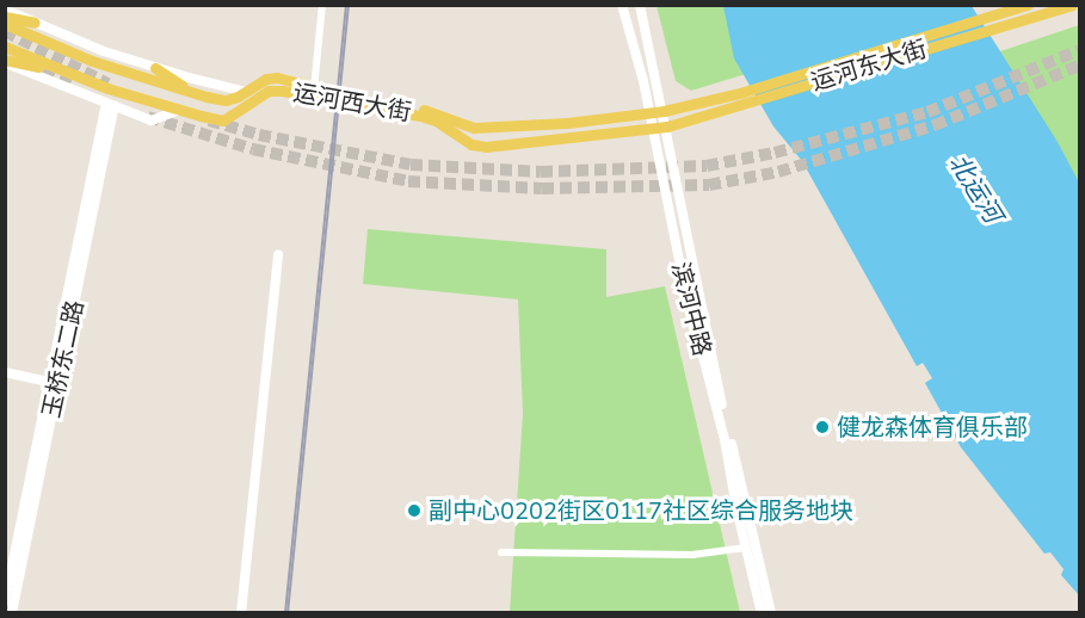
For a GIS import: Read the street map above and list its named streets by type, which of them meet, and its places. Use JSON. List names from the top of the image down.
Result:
{
  "streets": {
    "main road": [
      "运河东大街",
      "运河西大街",
      "滨河中路",
      "玉桥东二路"
    ]
  },
  "crossings": [
    ["运河东大街", "运河西大街"],
    ["运河东大街", "滨河中路"],
    ["运河西大街", "滨河中路"]
  ],
  "water": ["北运河"],
  "places": ["健龙森体育俱乐部", "副中心0202街区0117社区综合服务地块"]
}
